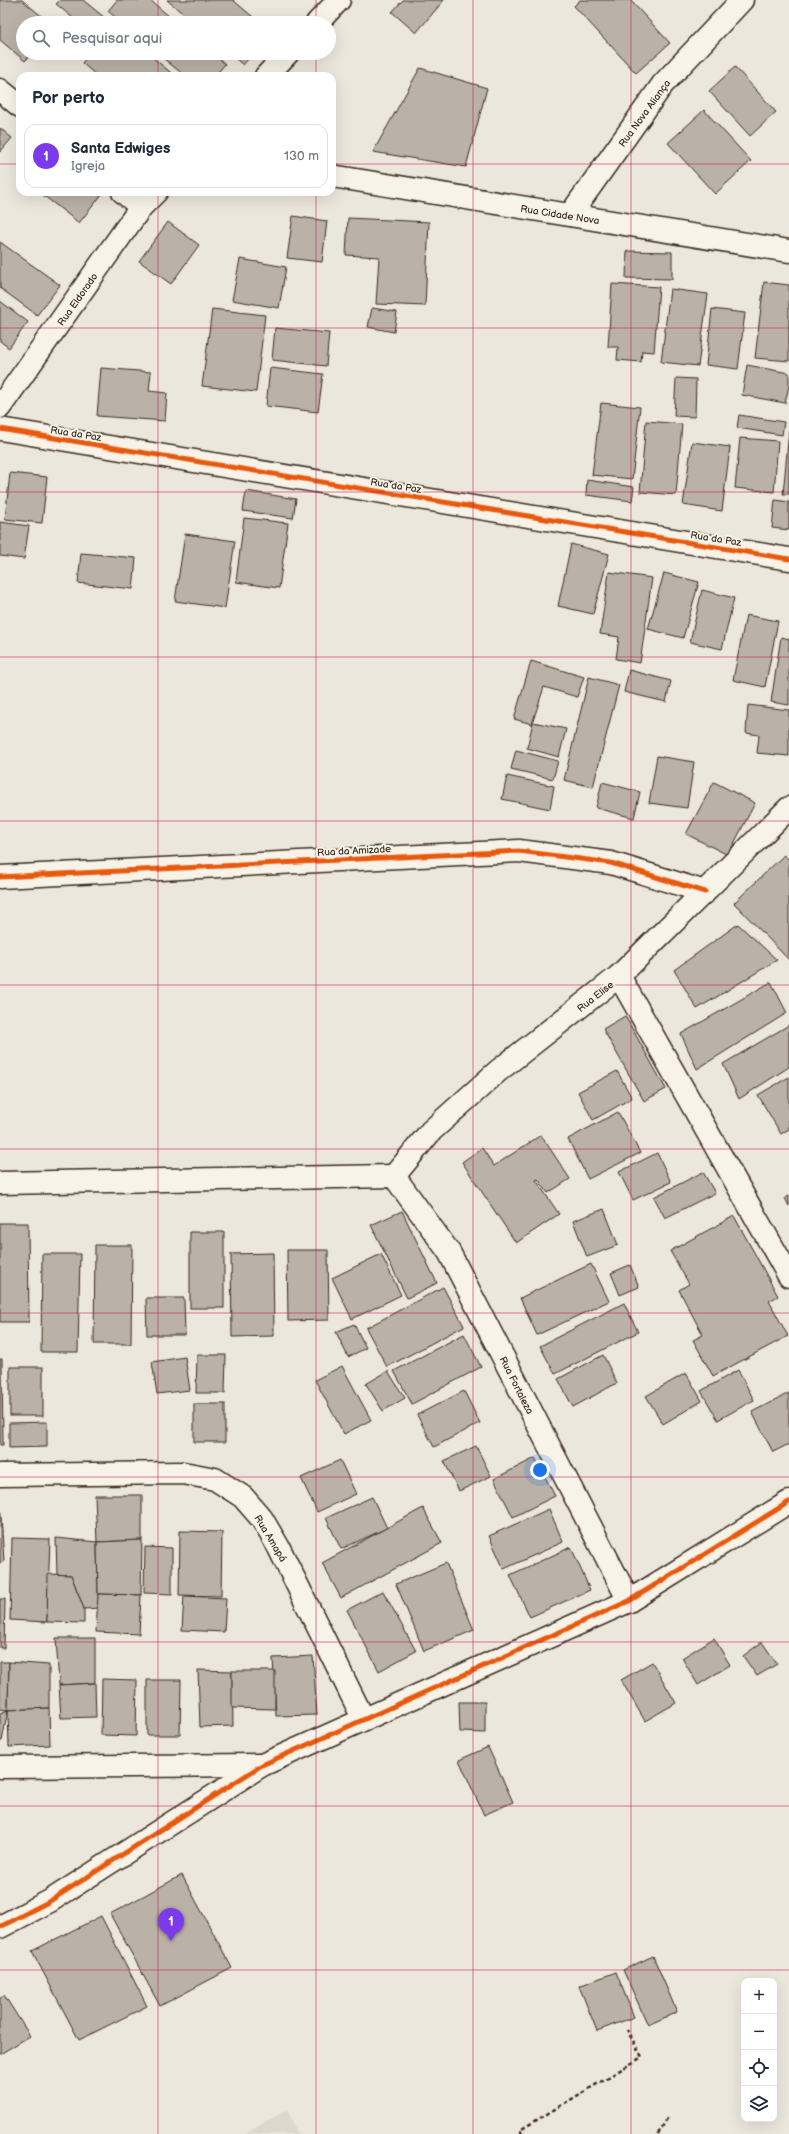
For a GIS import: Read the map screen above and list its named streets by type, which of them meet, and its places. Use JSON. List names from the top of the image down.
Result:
{
  "streets": {
    "street": [
      "Rua Nova Aliança",
      "Rua Cidade Nova",
      "Rua Eldorado",
      "Rua da Paz",
      "Rua da Amizade",
      "Rua Elise",
      "Rua Fortaleza",
      "Rua Amapá"
    ]
  },
  "crossings": [
    ["Rua Nova Aliança", "Rua Cidade Nova"],
    ["Rua da Amizade", "Rua Elise"],
    ["Rua Elise", "Rua Fortaleza"]
  ],
  "page": {
    "search": "Pesquisar aqui",
    "heading": "Por perto",
    "list": [
      {
        "mark": "1",
        "name": "Santa Edwiges",
        "note": "Igreja",
        "value": "130 m"
      }
    ],
    "pins": "1",
    "map_buttons": ["+", "−"]
  }
}
